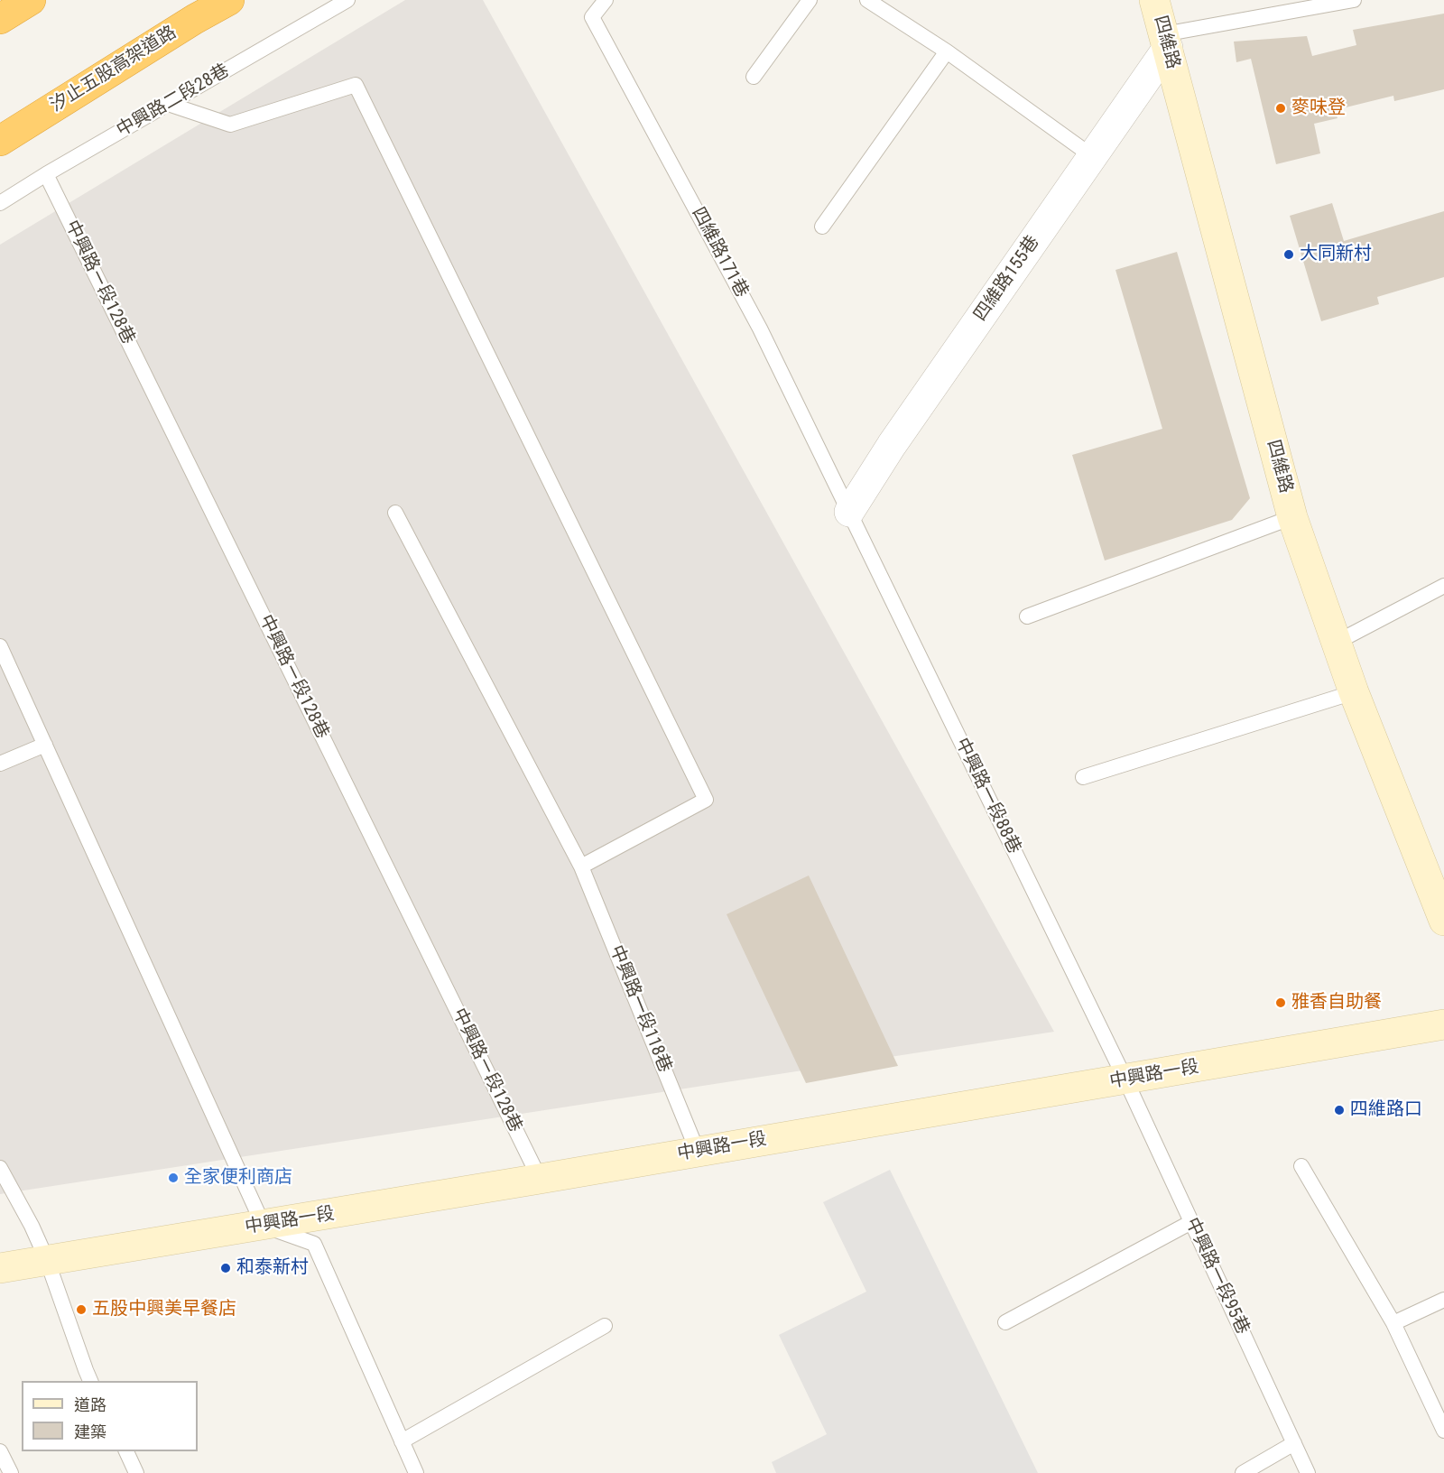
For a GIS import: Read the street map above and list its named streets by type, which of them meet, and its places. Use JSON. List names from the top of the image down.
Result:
{
  "streets": {
    "highway": ["汐止五股高架道路"],
    "street": ["四維路", "四維路155巷", "中興路一段"],
    "lane": [
      "中興路二段28巷",
      "四維路171巷",
      "中興路ㄧ段128巷",
      "中興路一段88巷",
      "中興路一段118巷",
      "中興路一段95巷"
    ]
  },
  "crossings": [
    ["四維路", "四維路155巷"],
    ["中興路二段28巷", "中興路ㄧ段128巷"],
    ["四維路171巷", "四維路155巷"],
    ["四維路171巷", "中興路一段88巷"],
    ["四維路155巷", "中興路一段88巷"],
    ["中興路ㄧ段128巷", "中興路一段"],
    ["中興路一段88巷", "中興路一段"],
    ["中興路一段88巷", "中興路一段95巷"],
    ["中興路一段118巷", "中興路一段"],
    ["中興路一段", "中興路一段95巷"]
  ],
  "places": [
    "麥味登",
    "大同新村",
    "雅香自助餐",
    "四維路口",
    "全家便利商店",
    "和泰新村",
    "五股中興美早餐店"
  ],
  "legend": ["道路", "建築"]
}
